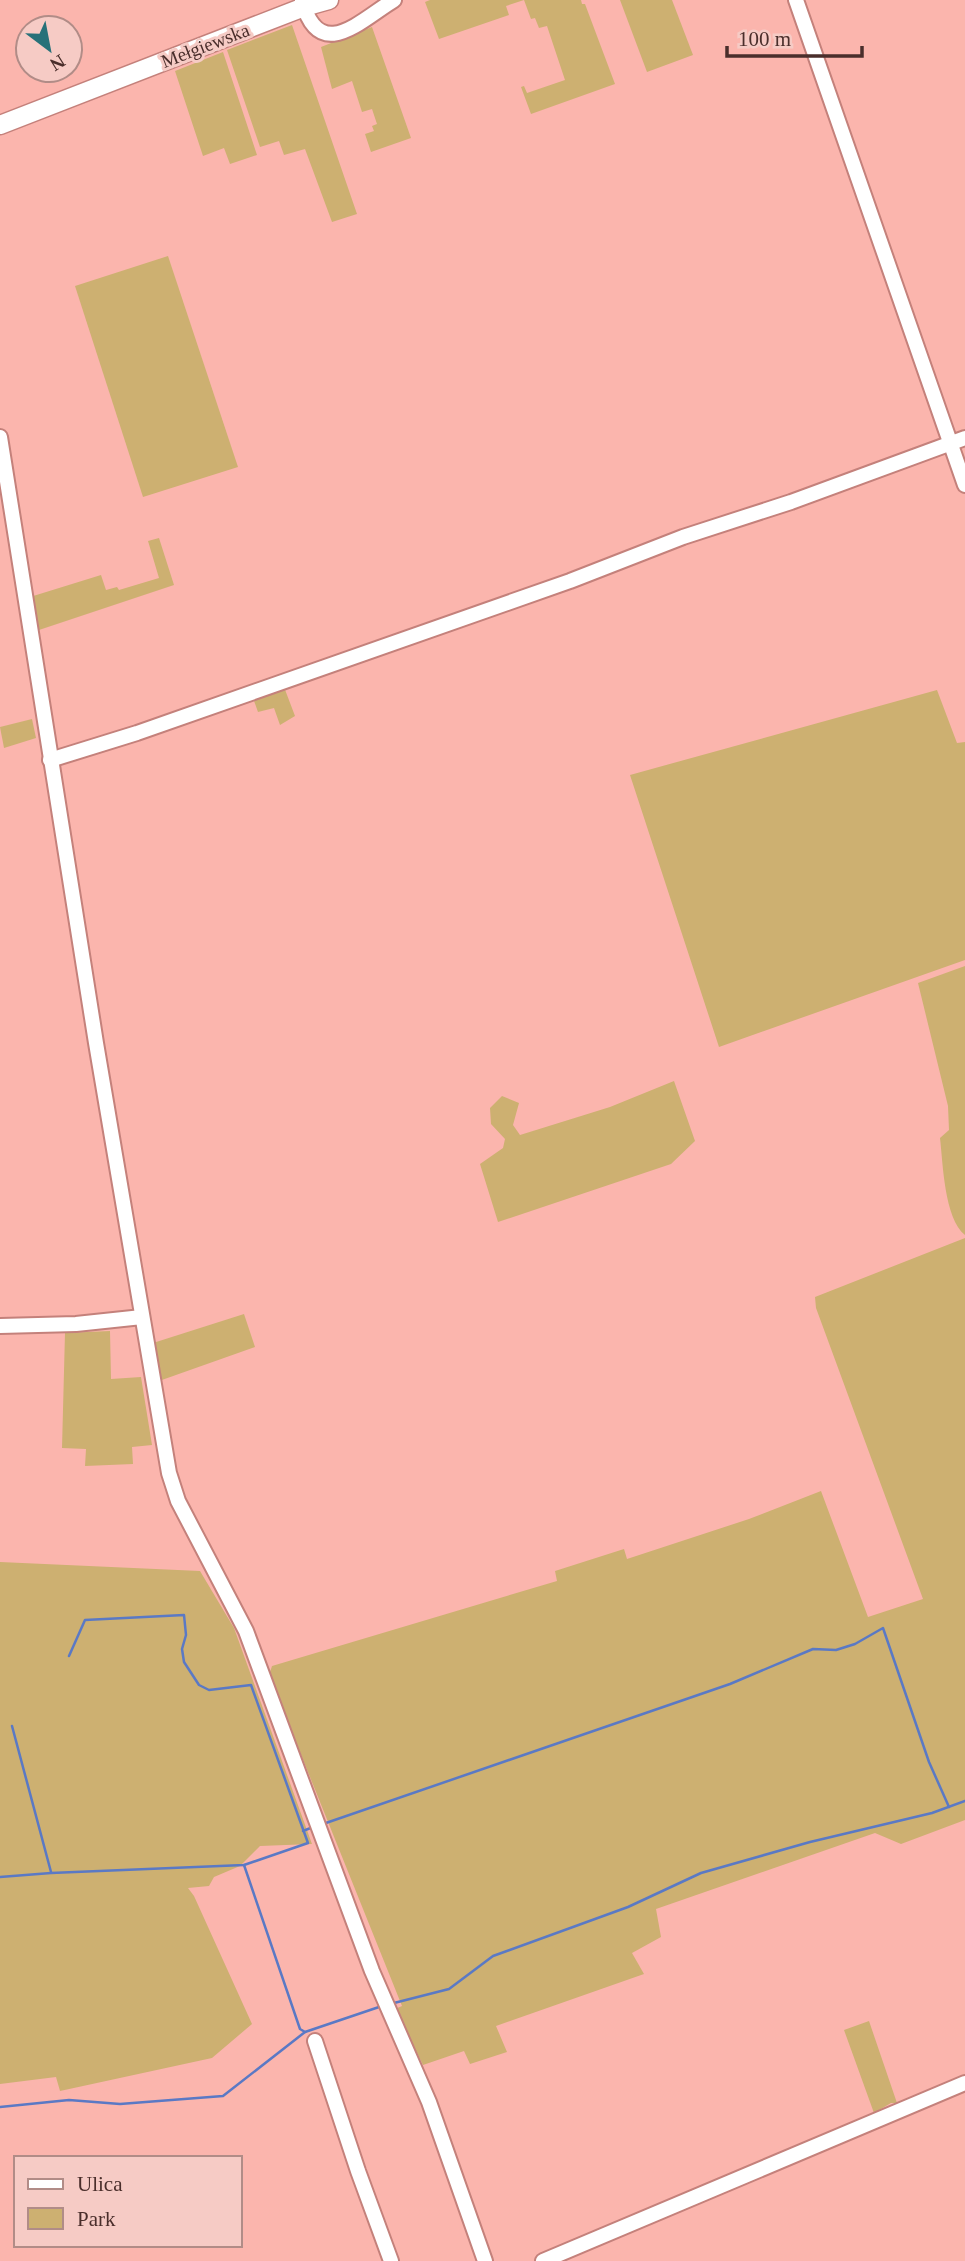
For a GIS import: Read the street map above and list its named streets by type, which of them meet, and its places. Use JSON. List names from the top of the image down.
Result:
{
  "streets": {
    "main road": ["Mełgiewska"]
  },
  "legend": ["Ulica", "Park"],
  "scale_bar": "100 m",
  "north": "bottom right"
}
